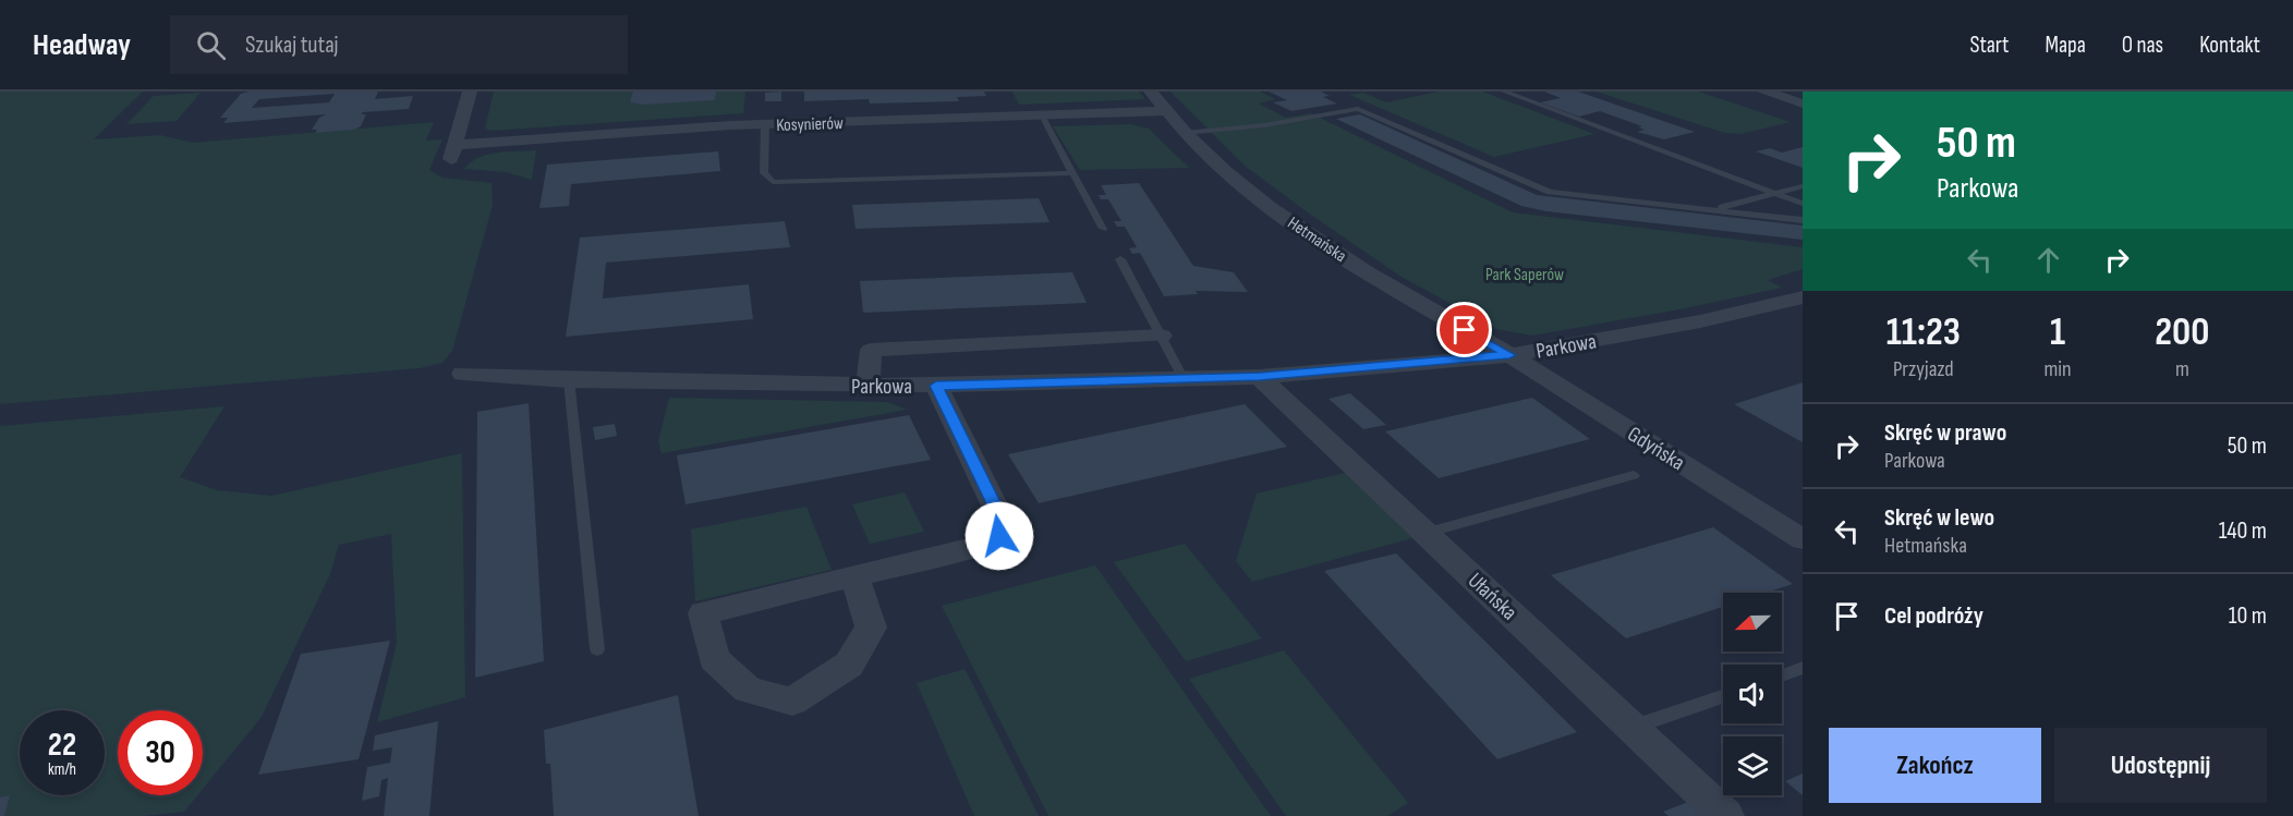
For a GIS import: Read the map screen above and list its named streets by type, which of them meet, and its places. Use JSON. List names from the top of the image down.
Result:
{
  "streets": {
    "street": [
      "Kosynierów",
      "Hetmańska",
      "Parkowa",
      "Gdyńska",
      "Ułańska"
    ]
  },
  "crossings": [
    ["Kosynierów", "Hetmańska"],
    ["Hetmańska", "Parkowa"],
    ["Hetmańska", "Gdyńska"],
    ["Parkowa", "Gdyńska"],
    ["Parkowa", "Ułańska"]
  ],
  "parks": ["Park Saperów"],
  "north": "left",
  "page": {
    "header": "Headway",
    "search": "Szukaj tutaj",
    "nav": [
      "Start",
      "Mapa",
      "O nas",
      "Kontakt"
    ],
    "turn": ["50 m", "Parkowa"],
    "eta": [
      "11:23",
      "Przyjazd",
      "1",
      "min",
      "200",
      "m"
    ],
    "list": [
      {
        "name": "Skręć w prawo",
        "note": "Parkowa",
        "value": "50 m"
      },
      {
        "name": "Skręć w lewo",
        "note": "Hetmańska",
        "value": "140 m"
      },
      {
        "name": "Cel podróży",
        "value": "10 m"
      }
    ],
    "speed": "22 km/h",
    "limit": "30",
    "buttons": ["Zakończ", "Udostępnij"]
  }
}
